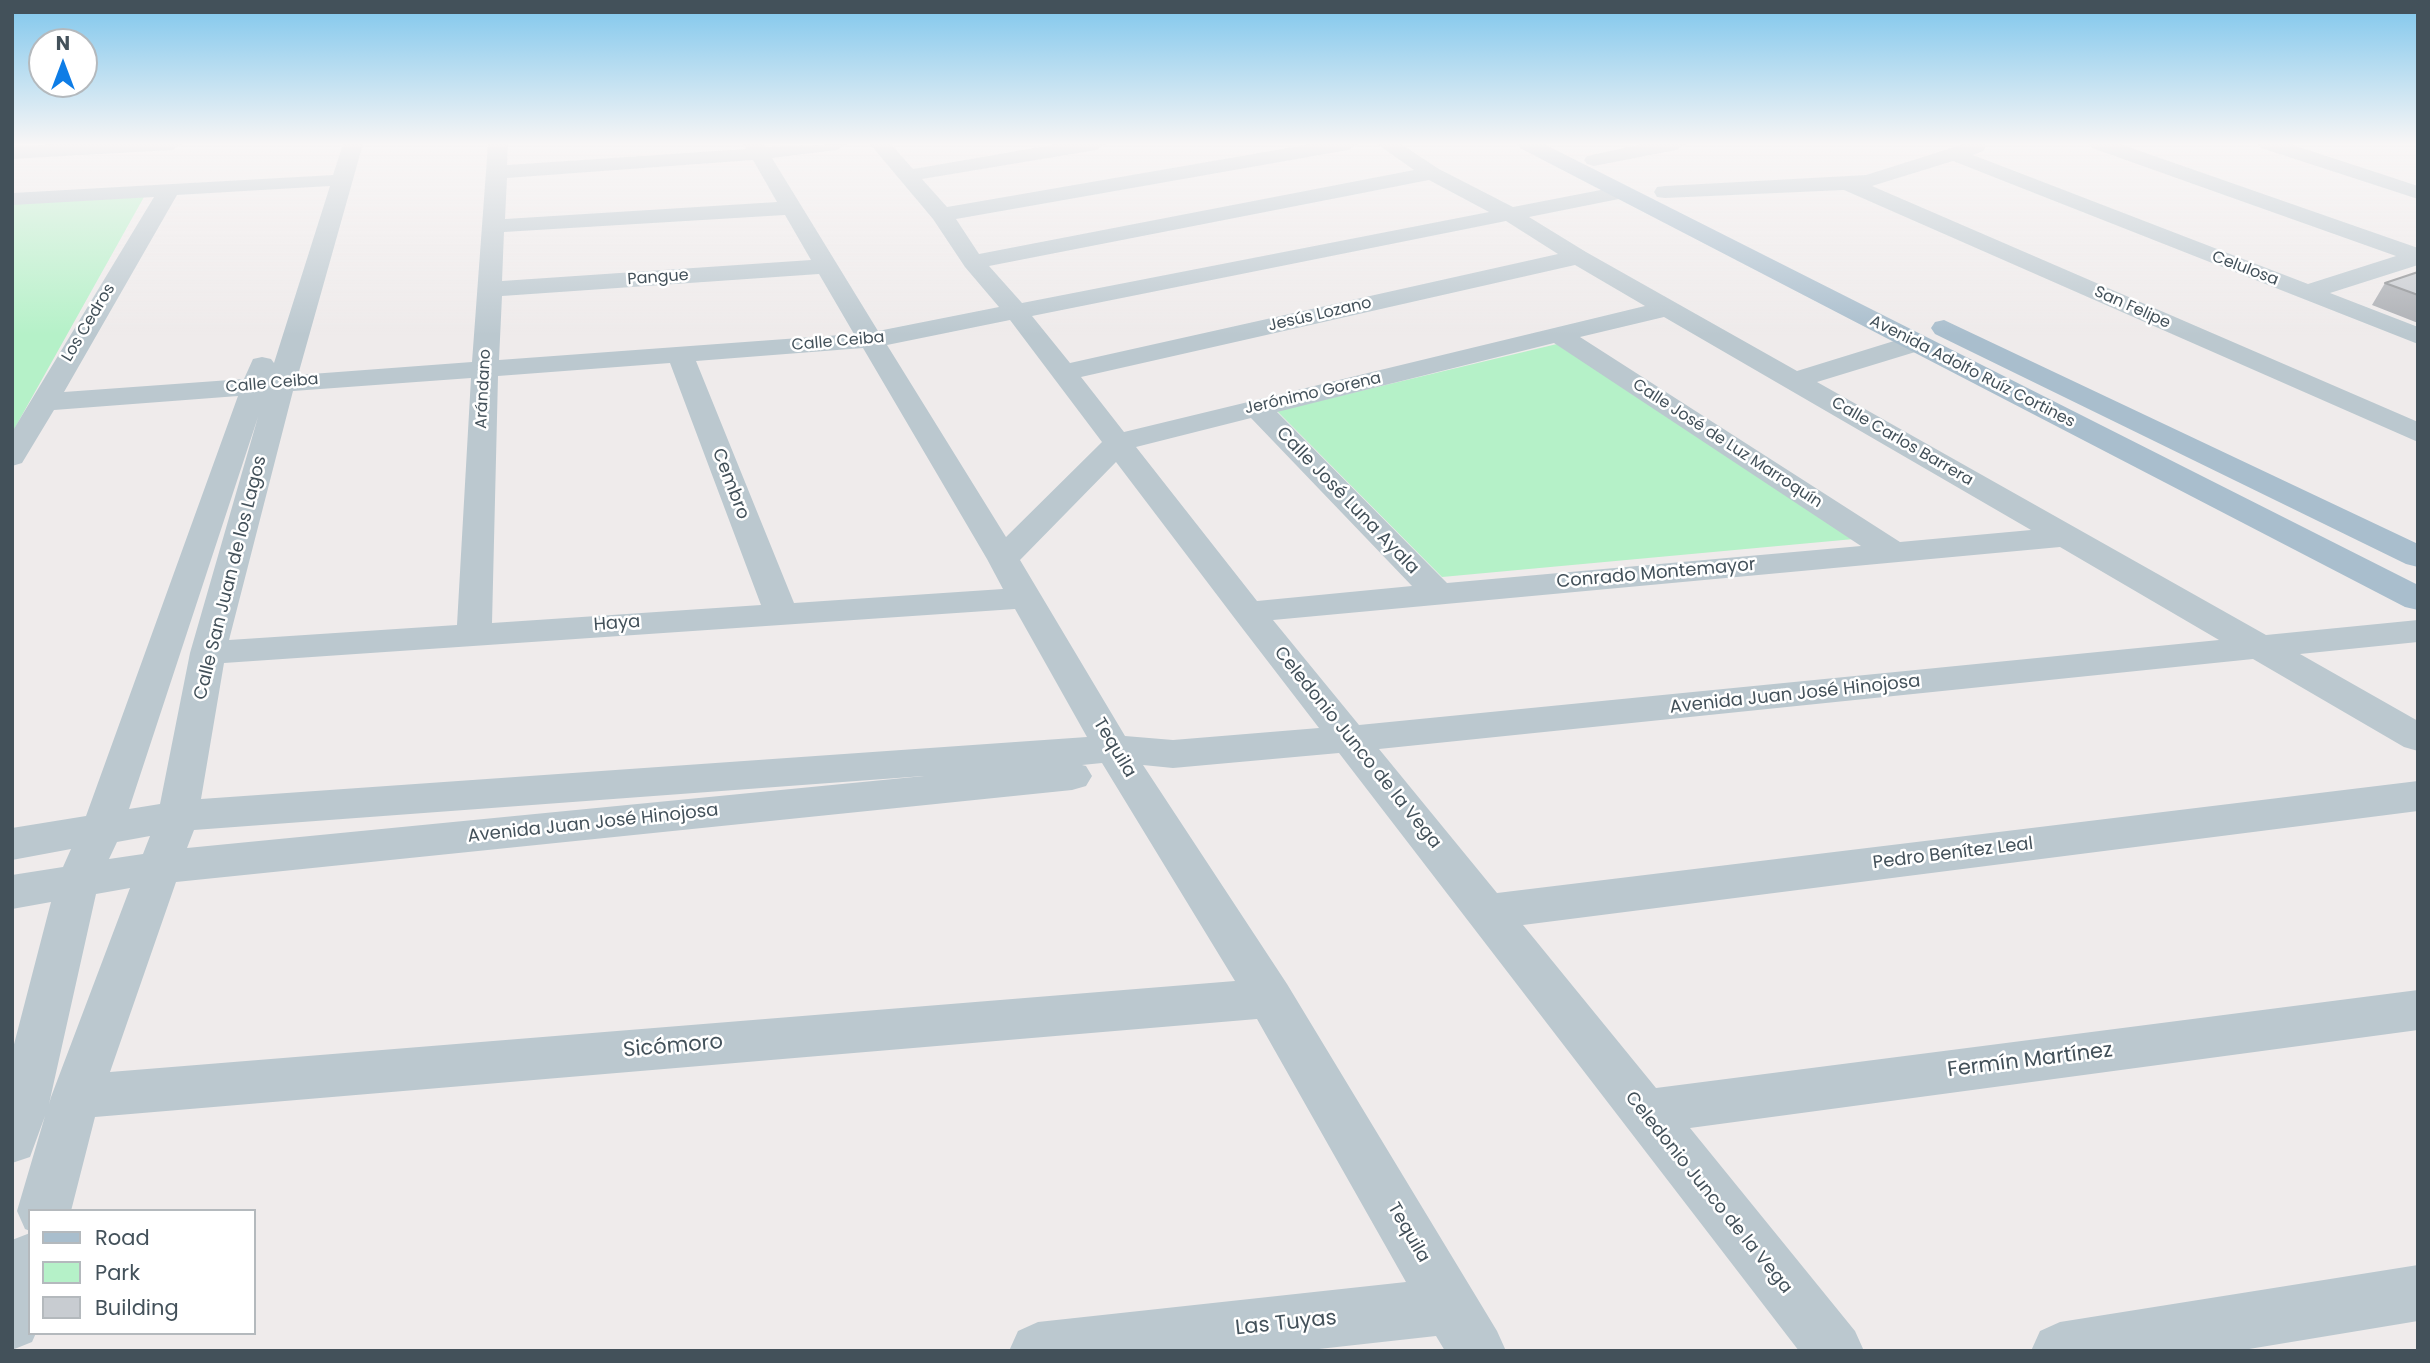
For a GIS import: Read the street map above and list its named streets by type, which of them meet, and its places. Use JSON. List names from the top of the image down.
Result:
{
  "streets": {
    "main road": ["Avenida Adolfo Ruíz Cortines"],
    "street": [
      "Celulosa",
      "Pangue",
      "San Felipe",
      "Jesús Lozano",
      "Los Cedros",
      "Calle Ceiba",
      "Arándano",
      "Jerónimo Gorena",
      "Calle Carlos Barrera",
      "Calle José de Luz Marroquín",
      "Cembro",
      "Calle José Luna Ayala",
      "Conrado Montemayor",
      "Calle San Juan de los Lagos",
      "Haya",
      "Avenida Juan José Hinojosa",
      "Tequila",
      "Celedonio Junco de la Vega",
      "Pedro Benítez Leal",
      "Sicómoro",
      "Fermín Martínez",
      "Las Tuyas"
    ]
  },
  "crossings": [
    ["Pangue", "Arándano"],
    ["Pangue", "Tequila"],
    ["Jesús Lozano", "Calle Carlos Barrera"],
    ["Jesús Lozano", "Celedonio Junco de la Vega"],
    ["Los Cedros", "Calle Ceiba"],
    ["Calle Ceiba", "Arándano"],
    ["Calle Ceiba", "Calle Carlos Barrera"],
    ["Calle Ceiba", "Cembro"],
    ["Calle Ceiba", "Calle San Juan de los Lagos"],
    ["Calle Ceiba", "Tequila"],
    ["Calle Ceiba", "Celedonio Junco de la Vega"],
    ["Arándano", "Haya"],
    ["Jerónimo Gorena", "Calle Carlos Barrera"],
    ["Jerónimo Gorena", "Calle José de Luz Marroquín"],
    ["Jerónimo Gorena", "Calle José Luna Ayala"],
    ["Jerónimo Gorena", "Tequila"],
    ["Jerónimo Gorena", "Celedonio Junco de la Vega"],
    ["Calle Carlos Barrera", "Conrado Montemayor"],
    ["Calle Carlos Barrera", "Avenida Juan José Hinojosa"],
    ["Calle José de Luz Marroquín", "Conrado Montemayor"],
    ["Cembro", "Haya"],
    ["Calle José Luna Ayala", "Conrado Montemayor"],
    ["Conrado Montemayor", "Celedonio Junco de la Vega"],
    ["Calle San Juan de los Lagos", "Haya"],
    ["Calle San Juan de los Lagos", "Avenida Juan José Hinojosa"],
    ["Calle San Juan de los Lagos", "Sicómoro"],
    ["Haya", "Tequila"],
    ["Avenida Juan José Hinojosa", "Tequila"],
    ["Avenida Juan José Hinojosa", "Celedonio Junco de la Vega"],
    ["Tequila", "Sicómoro"],
    ["Tequila", "Las Tuyas"],
    ["Celedonio Junco de la Vega", "Pedro Benítez Leal"],
    ["Celedonio Junco de la Vega", "Fermín Martínez"]
  ],
  "legend": ["Road", "Park", "Building"],
  "north": "top"
}
